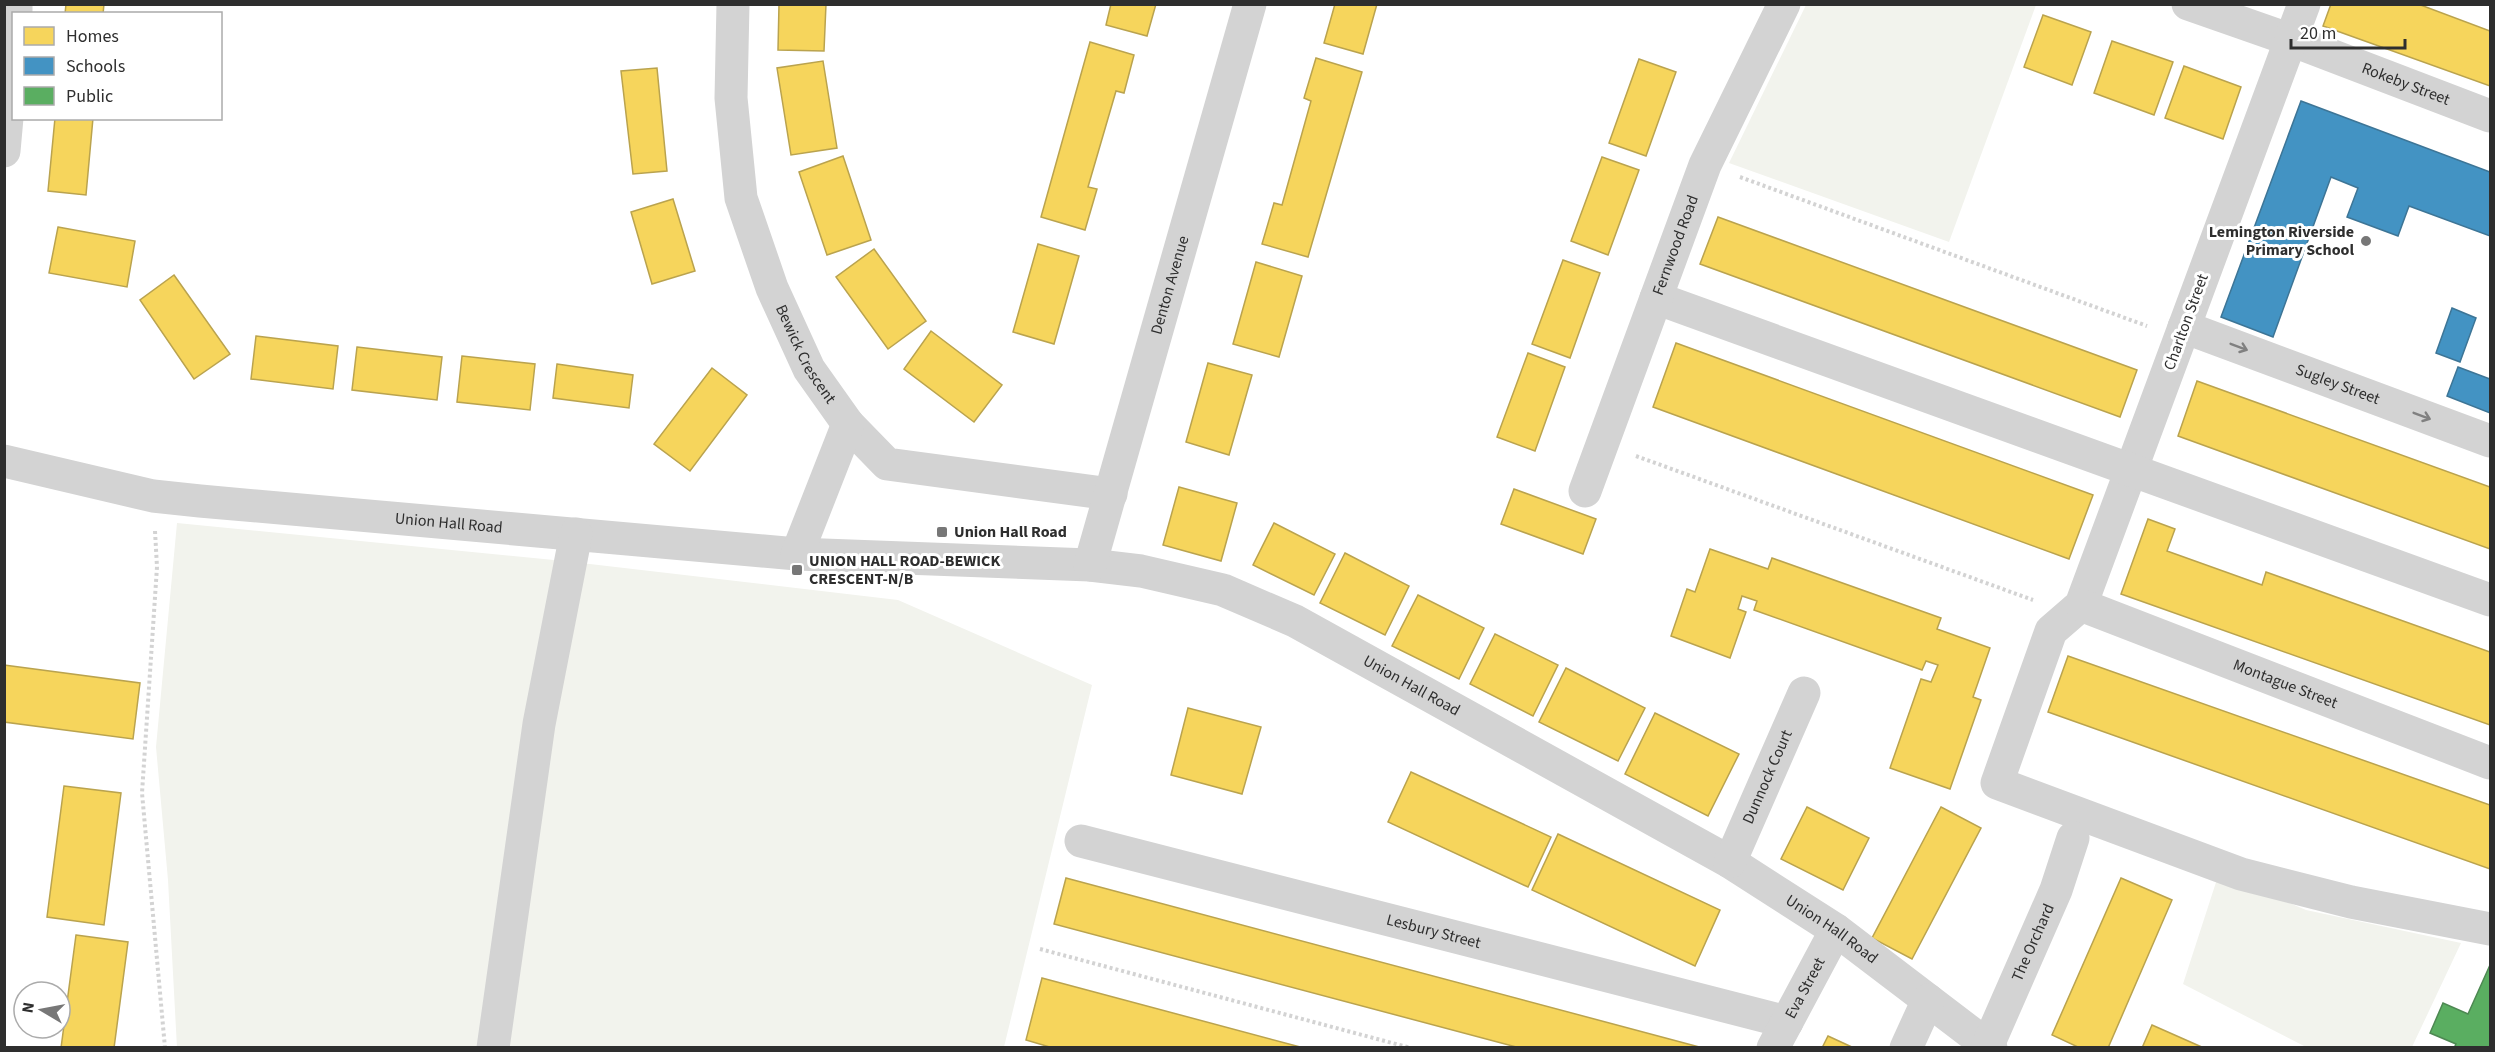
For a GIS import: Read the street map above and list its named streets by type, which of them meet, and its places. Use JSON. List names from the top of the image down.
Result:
{
  "streets": {
    "street": [
      "Rokeby Street",
      "Fernwood Road",
      "Denton Avenue",
      "Charlton Street",
      "Bewick Crescent",
      "Sugley Street",
      "Union Hall Road",
      "Montague Street",
      "Dunnock Court",
      "Lesbury Street",
      "The Orchard",
      "Eva Street"
    ]
  },
  "crossings": [
    ["Rokeby Street", "Charlton Street"],
    ["Denton Avenue", "Bewick Crescent"],
    ["Denton Avenue", "Union Hall Road"],
    ["Charlton Street", "Sugley Street"],
    ["Charlton Street", "Montague Street"],
    ["Union Hall Road", "Dunnock Court"],
    ["Union Hall Road", "The Orchard"],
    ["Union Hall Road", "Eva Street"],
    ["Lesbury Street", "Eva Street"]
  ],
  "places": {
    "other": ["Lemington Riverside Primary School"],
    "transit": ["Union Hall Road", "UNION HALL ROAD-BEWICK CRESCENT-N/B"]
  },
  "legend": ["Homes", "Schools", "Public"],
  "scale_bar": "20 m",
  "north": "left"
}
